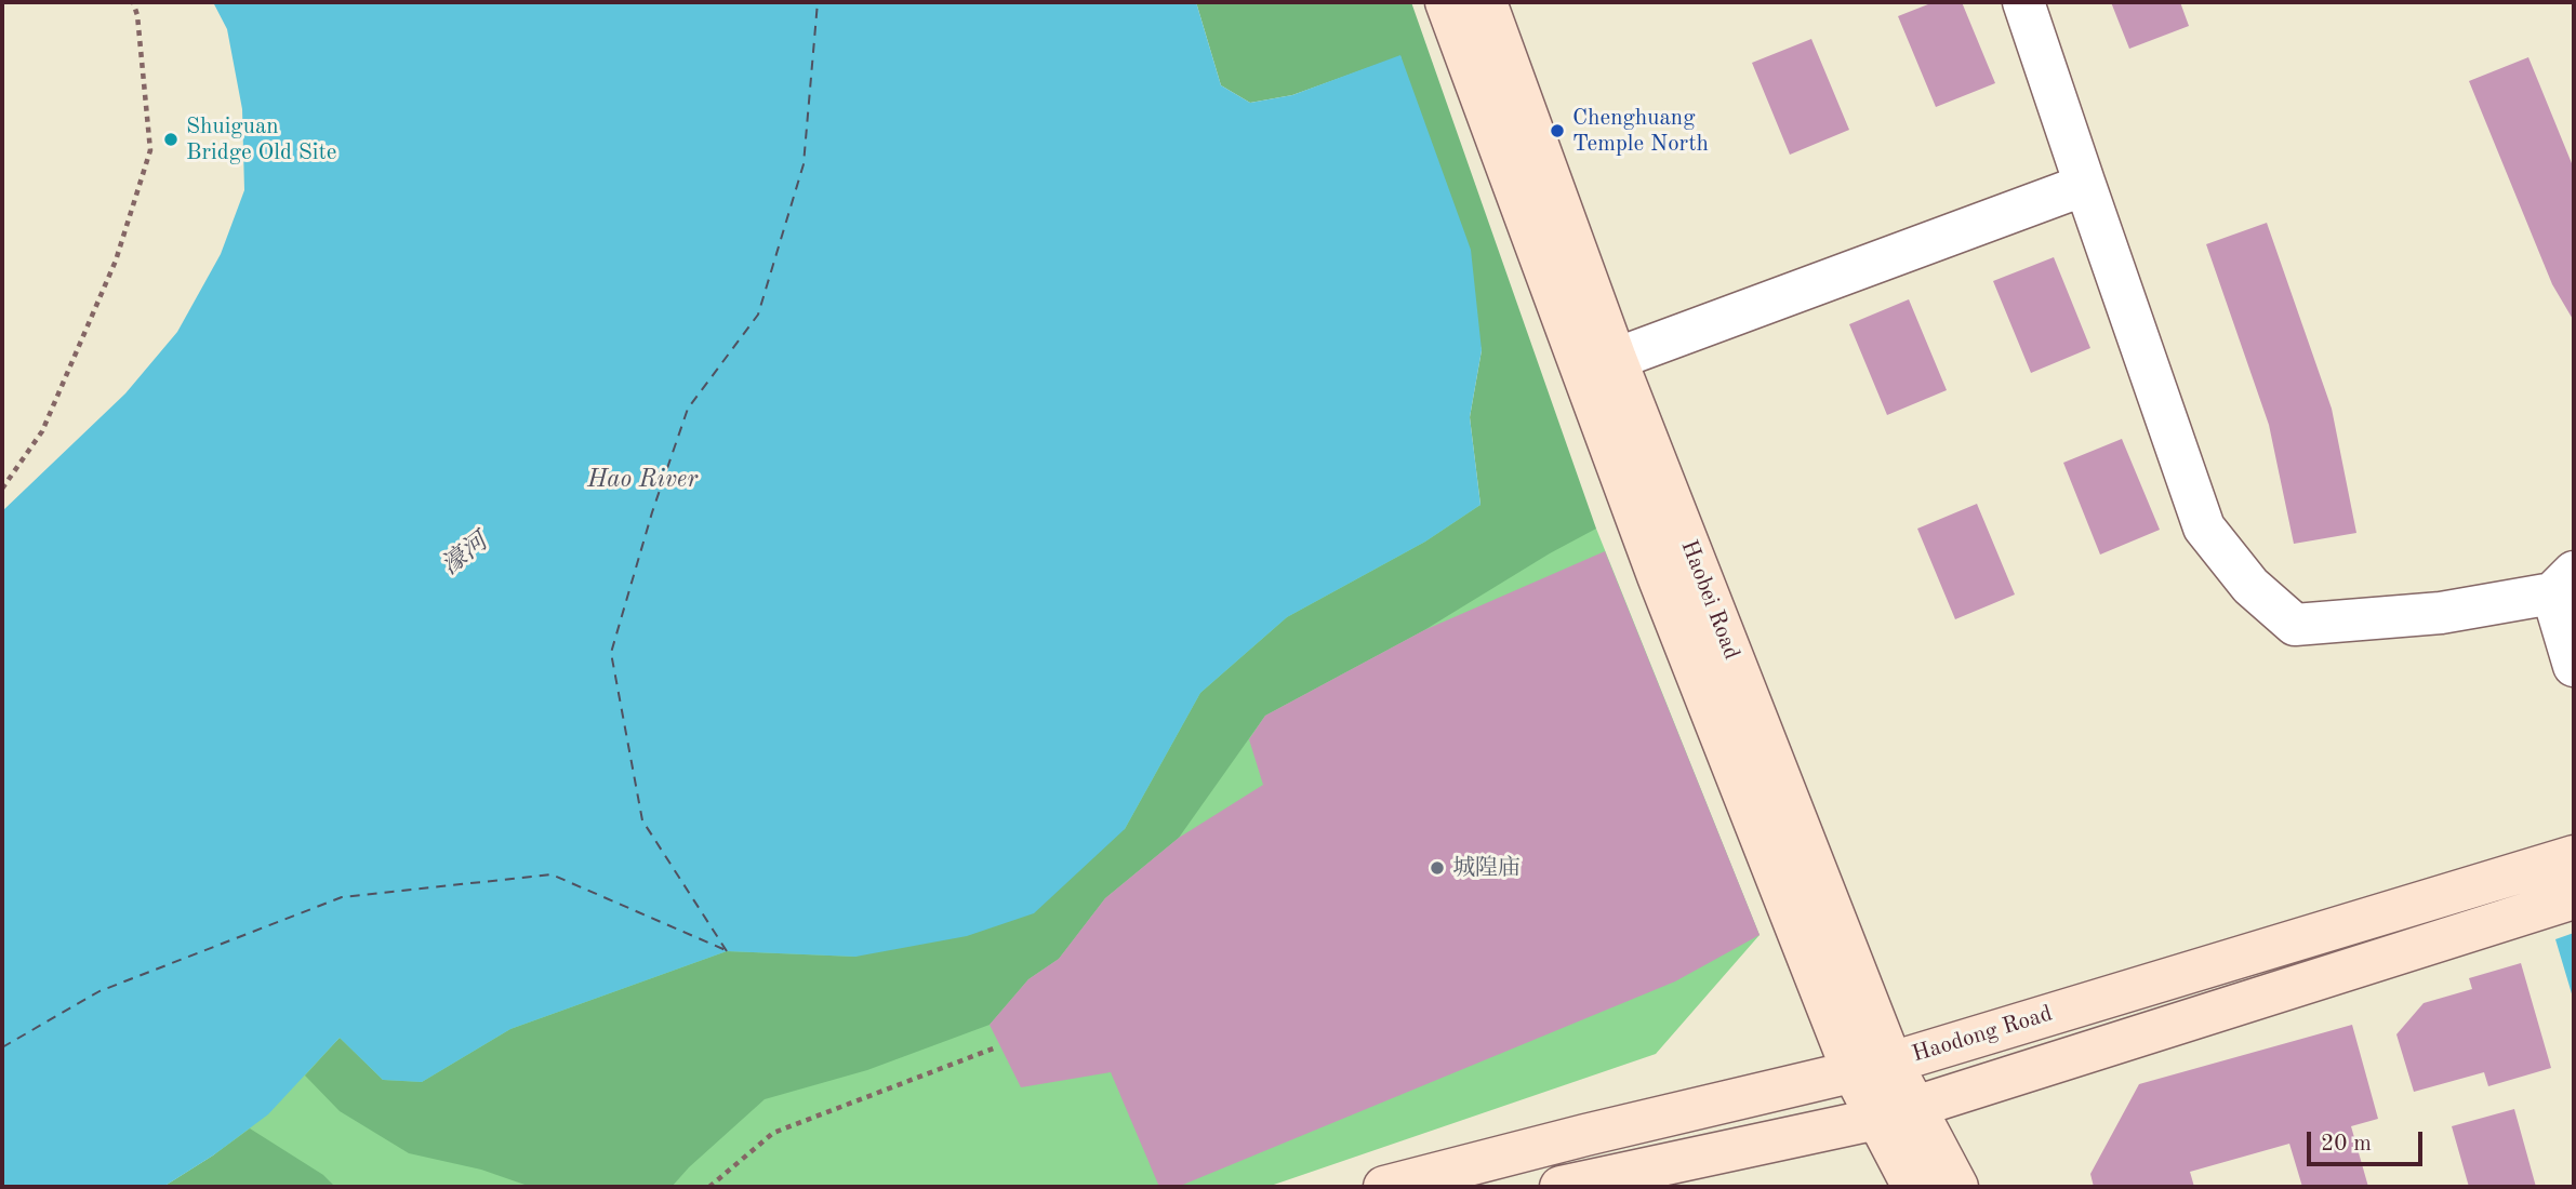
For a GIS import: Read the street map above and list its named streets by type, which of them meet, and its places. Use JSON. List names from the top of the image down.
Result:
{
  "streets": {
    "street": ["Haobei Road", "Haodong Road"]
  },
  "crossings": [
    ["Haobei Road", "Haodong Road"]
  ],
  "water": ["Hao River", "濠河"],
  "places": ["Chenghuang Temple North", "Shuiguan Bridge Old Site", "城隍庙"],
  "scale_bar": "20 m"
}
